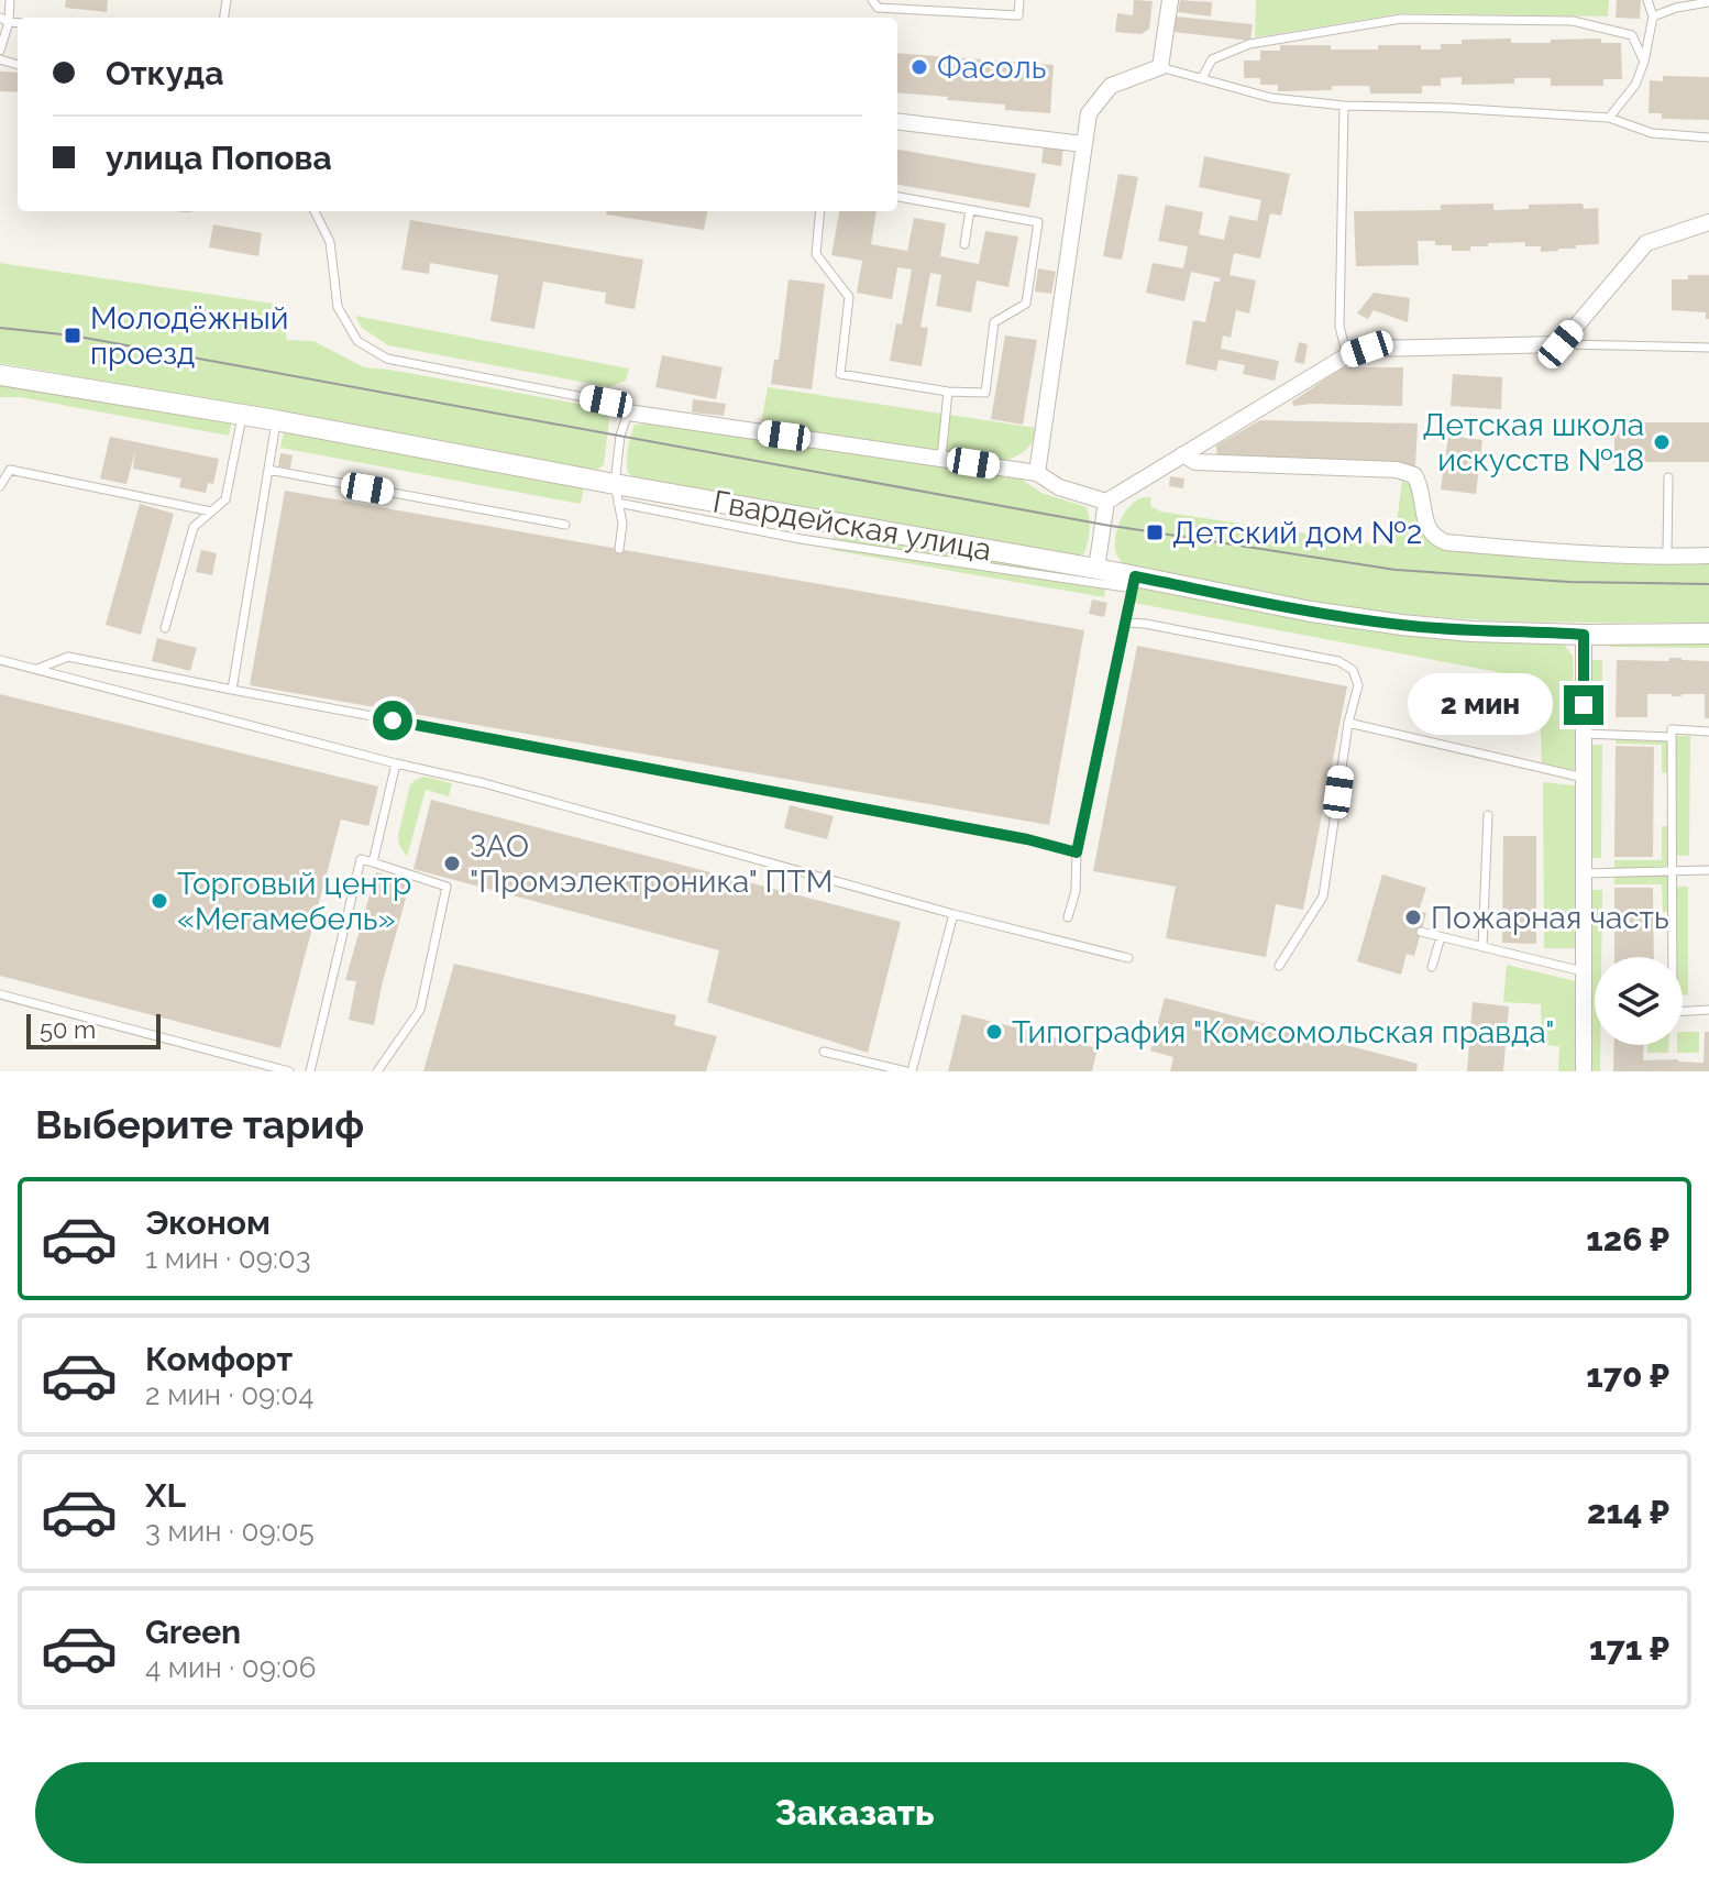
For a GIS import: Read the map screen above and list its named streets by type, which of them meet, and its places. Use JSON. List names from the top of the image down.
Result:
{
  "streets": {
    "street": ["Гвардейская улица"]
  },
  "places": {
    "other": [
      "Фасоль",
      "Детская школа искусств №18",
      "ЗАО \"Промэлектроника\" ПТМ",
      "Торговый центр «Мегамебель»",
      "Пожарная часть",
      "Типография \"Комсомольская правда\""
    ],
    "transit": ["Молодёжный проезд", "Детский дом №2"]
  },
  "scale_bar": "50 m",
  "page": {
    "banner": ["Откуда", "улица Попова"],
    "bubble": "2 мин",
    "scale": "50 m",
    "heading": "Выберите тариф",
    "list": [
      {
        "name": "Эконом",
        "note": "1 мин · 09:03",
        "value": "126 ₽"
      },
      {
        "name": "Комфорт",
        "note": "2 мин · 09:04",
        "value": "170 ₽"
      },
      {
        "name": "XL",
        "note": "3 мин · 09:05",
        "value": "214 ₽"
      },
      {
        "name": "Green",
        "note": "4 мин · 09:06",
        "value": "171 ₽"
      }
    ],
    "buttons": "Заказать"
  }
}
